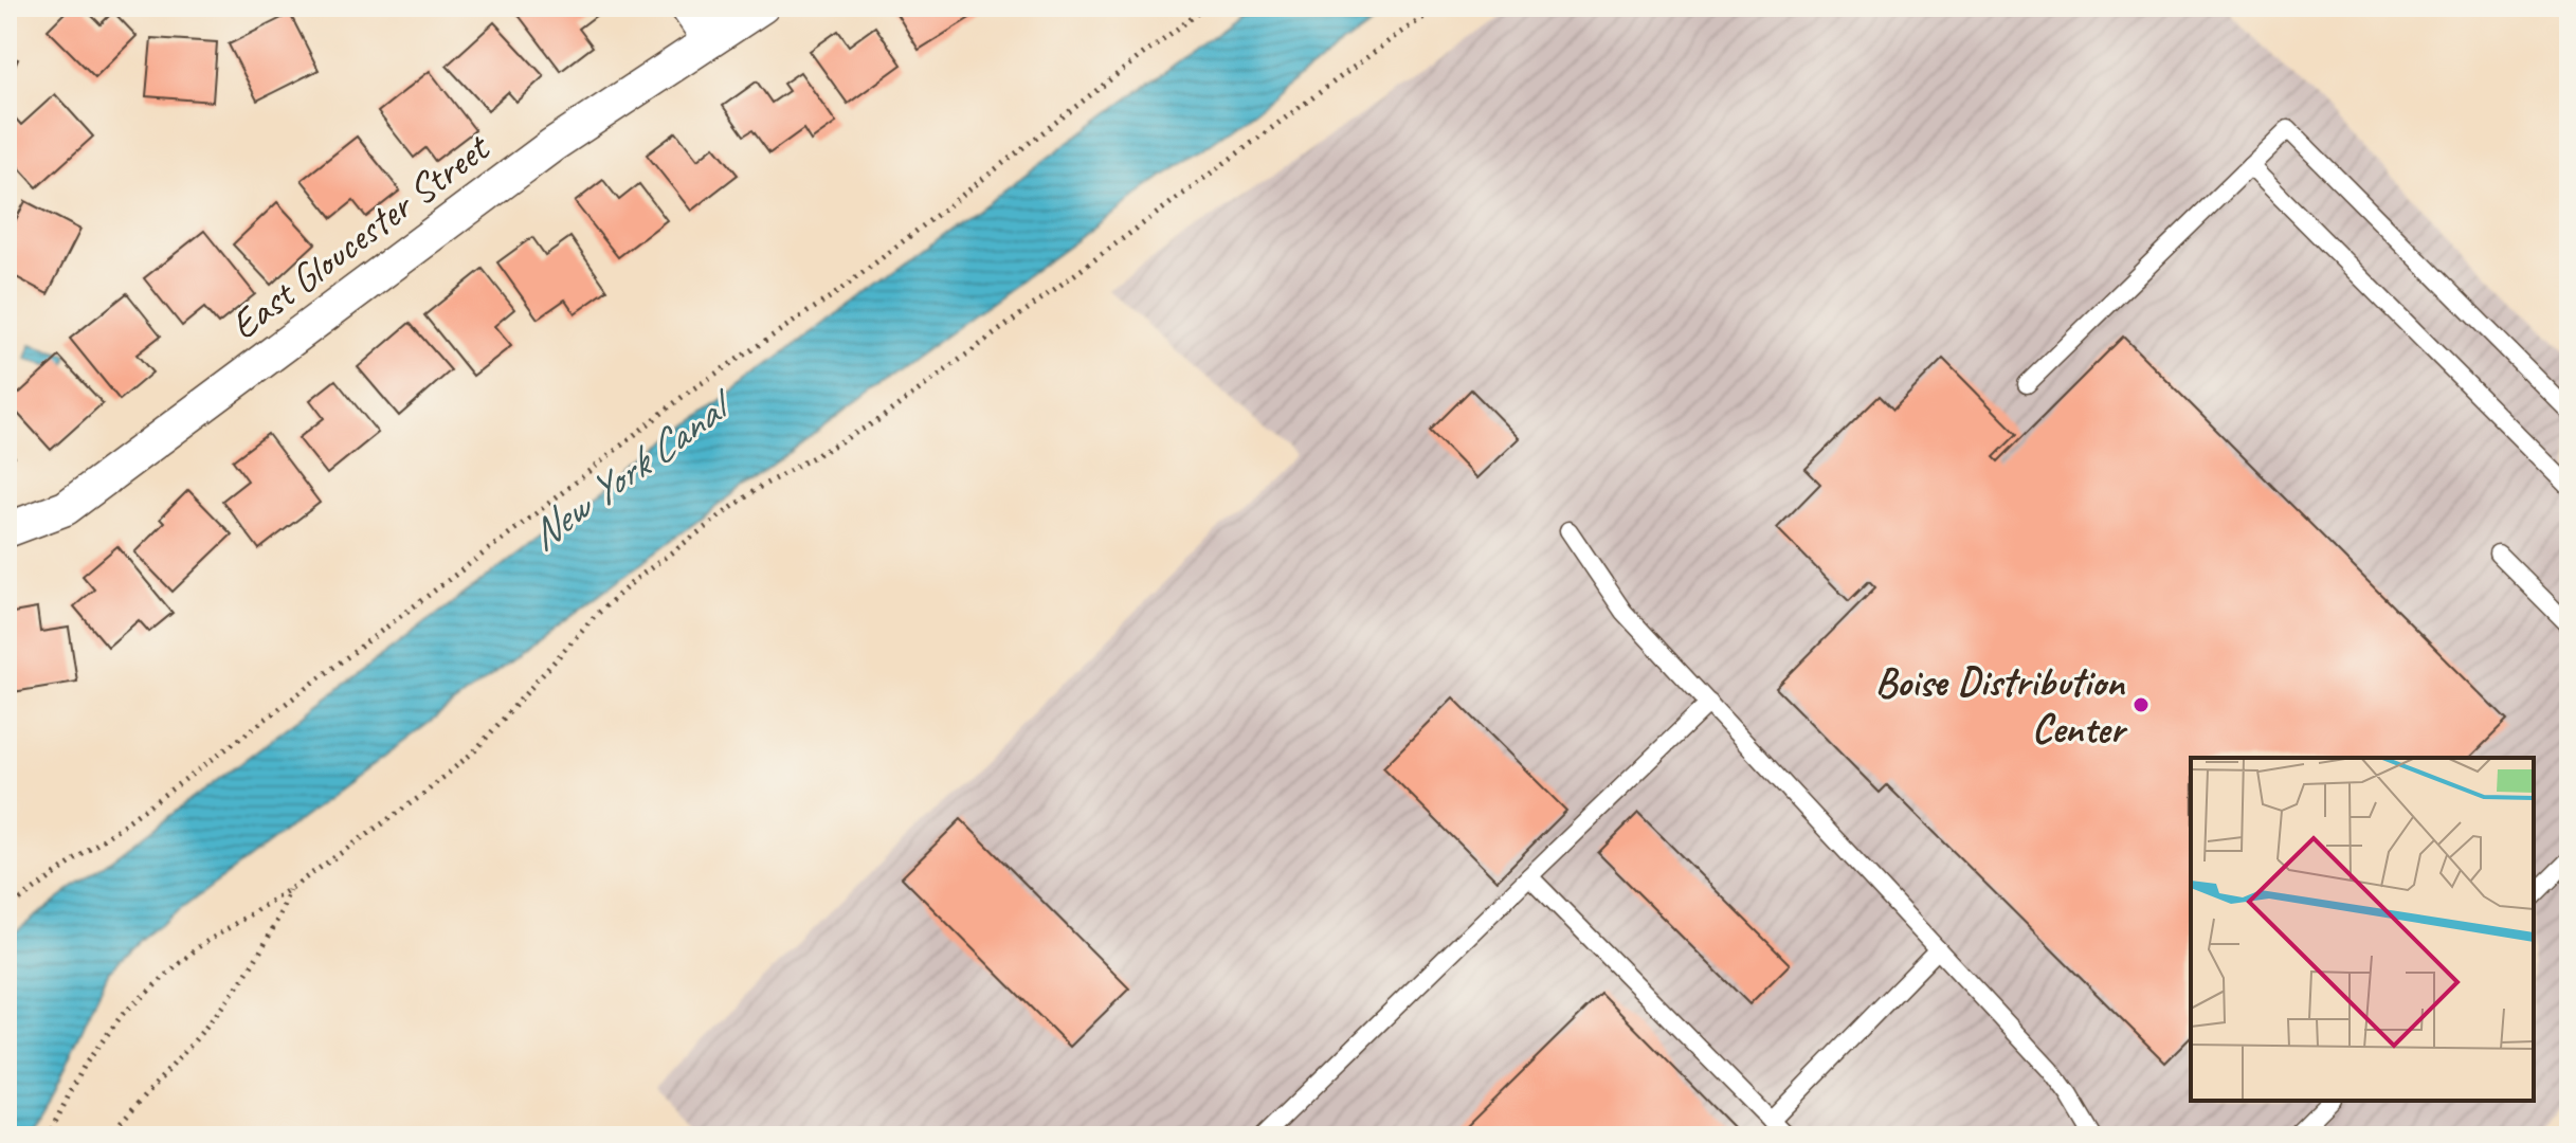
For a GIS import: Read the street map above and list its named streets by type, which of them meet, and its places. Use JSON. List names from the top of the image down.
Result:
{
  "streets": {
    "street": ["East Gloucester Street"]
  },
  "water": ["New York Canal"],
  "places": ["Boise Distribution Center"]
}
